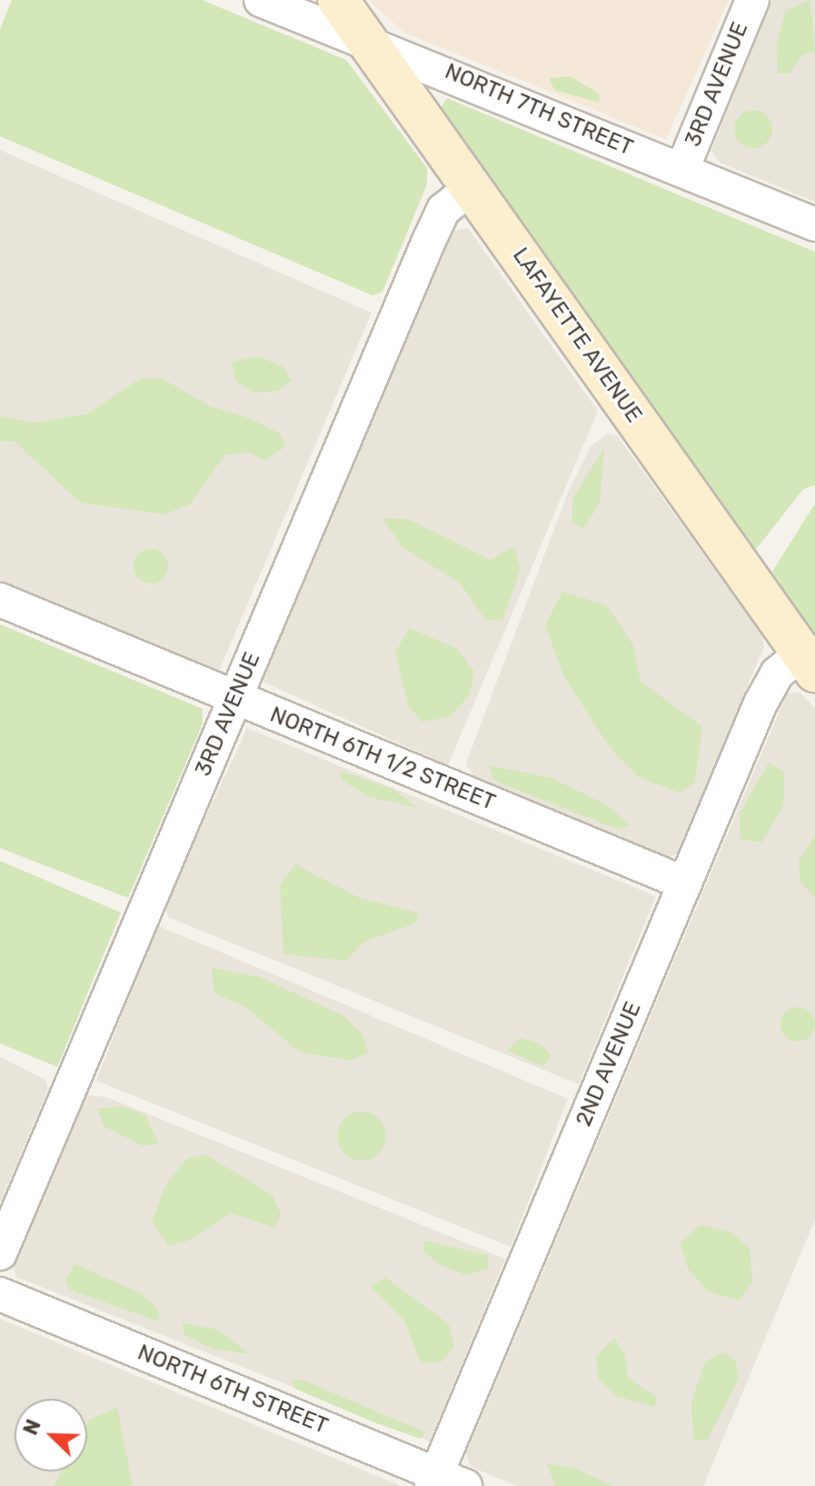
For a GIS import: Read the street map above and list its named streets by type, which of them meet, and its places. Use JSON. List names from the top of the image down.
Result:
{
  "streets": {
    "street": [
      "3RD AVENUE",
      "NORTH 7TH STREET",
      "LAFAYETTE AVENUE",
      "NORTH 6TH 1/2 STREET",
      "2ND AVENUE",
      "NORTH 6TH STREET"
    ]
  },
  "crossings": [
    ["3RD AVENUE", "NORTH 7TH STREET"],
    ["3RD AVENUE", "LAFAYETTE AVENUE"],
    ["3RD AVENUE", "NORTH 6TH 1/2 STREET"],
    ["NORTH 7TH STREET", "LAFAYETTE AVENUE"],
    ["LAFAYETTE AVENUE", "2ND AVENUE"],
    ["NORTH 6TH 1/2 STREET", "2ND AVENUE"],
    ["2ND AVENUE", "NORTH 6TH STREET"]
  ],
  "north": "top left"
}
